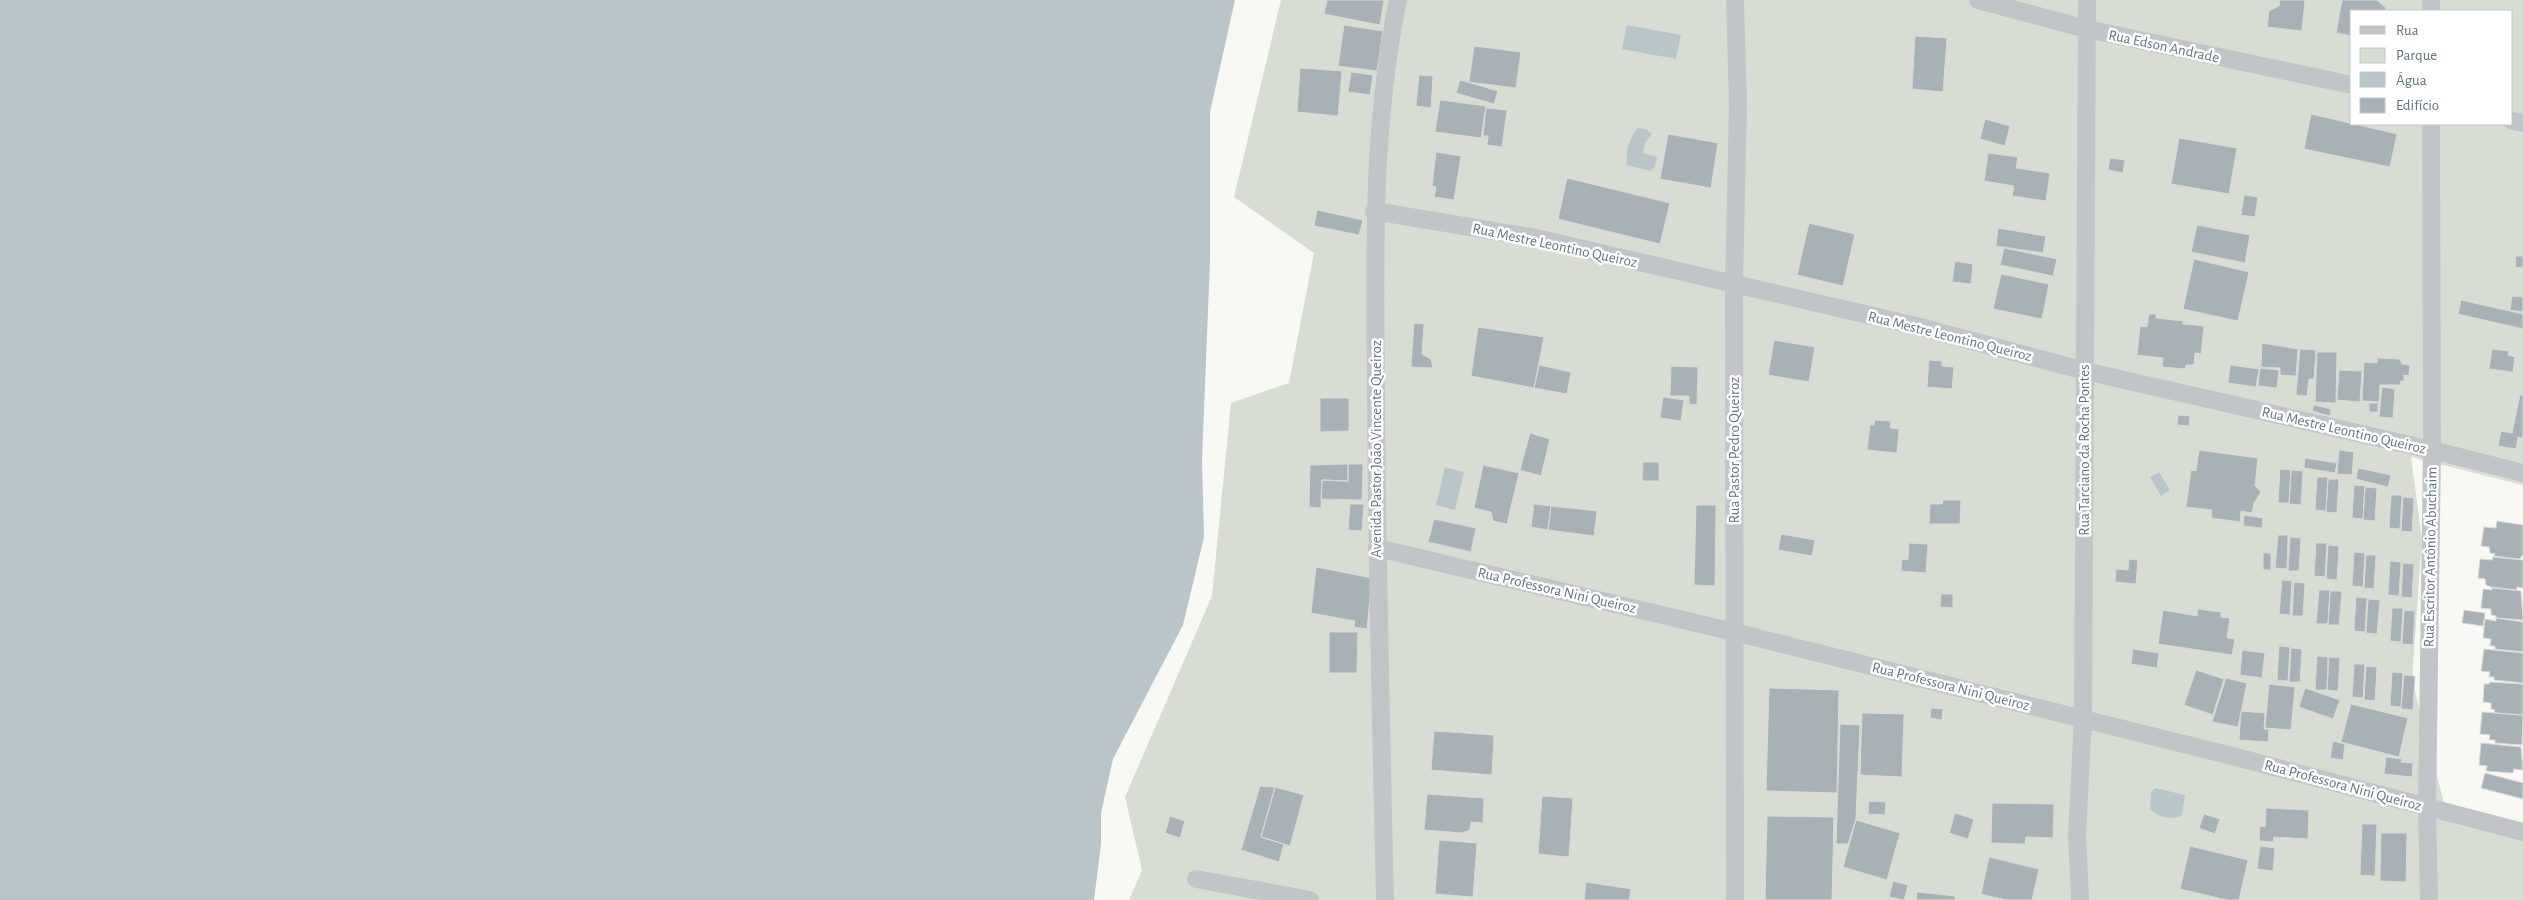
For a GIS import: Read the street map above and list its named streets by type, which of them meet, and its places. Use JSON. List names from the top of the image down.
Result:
{
  "streets": {
    "street": [
      "Rua Edson Andrade",
      "Rua Mestre Leontino Queiroz",
      "Avenida Pastor João Vincente Queiroz",
      "Rua Pastor Pedro Queiroz",
      "Rua Tarciano da Rocha Pontes",
      "Rua Escritor Antônio Abuchaim",
      "Rua Professora Nini Queiroz"
    ]
  },
  "crossings": [
    ["Rua Edson Andrade", "Rua Tarciano da Rocha Pontes"],
    ["Rua Mestre Leontino Queiroz", "Avenida Pastor João Vincente Queiroz"],
    ["Rua Mestre Leontino Queiroz", "Rua Pastor Pedro Queiroz"],
    ["Rua Mestre Leontino Queiroz", "Rua Tarciano da Rocha Pontes"],
    ["Rua Mestre Leontino Queiroz", "Rua Escritor Antônio Abuchaim"],
    ["Avenida Pastor João Vincente Queiroz", "Rua Professora Nini Queiroz"],
    ["Rua Pastor Pedro Queiroz", "Rua Professora Nini Queiroz"],
    ["Rua Tarciano da Rocha Pontes", "Rua Professora Nini Queiroz"],
    ["Rua Escritor Antônio Abuchaim", "Rua Professora Nini Queiroz"]
  ],
  "legend": [
    "Rua",
    "Parque",
    "Água",
    "Edifício"
  ]
}
